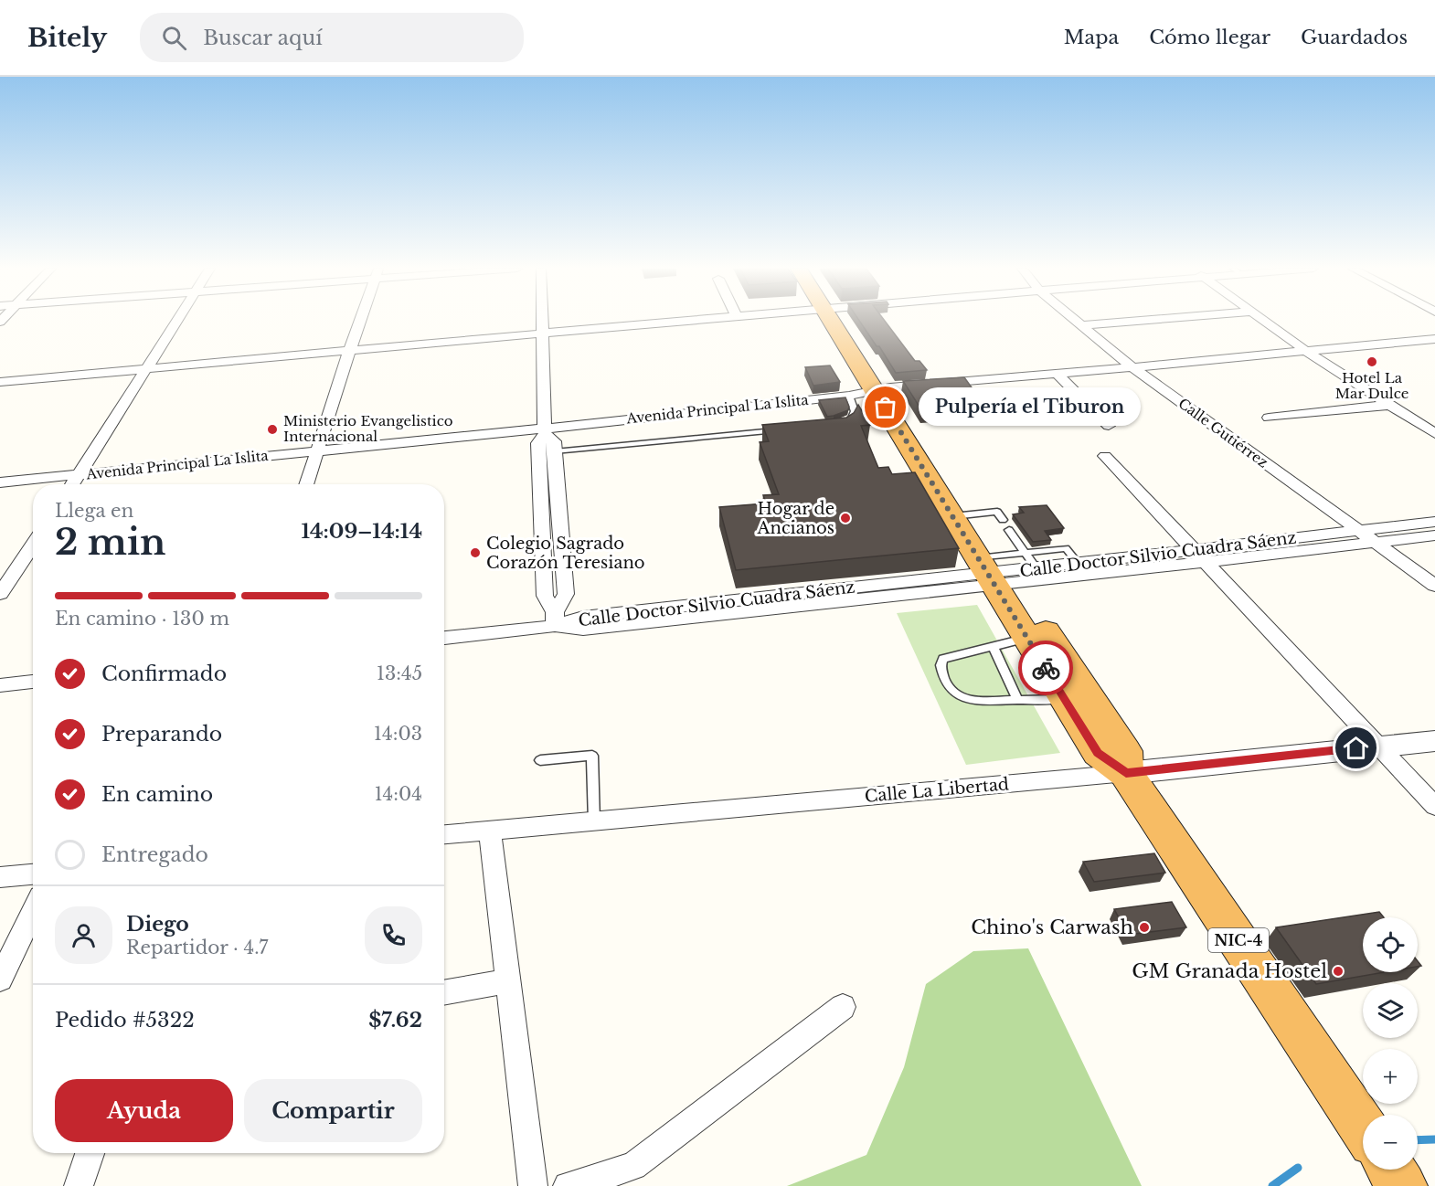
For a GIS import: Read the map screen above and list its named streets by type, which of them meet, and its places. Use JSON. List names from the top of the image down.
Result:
{
  "streets": {
    "highway": ["NIC-4"],
    "street": [
      "Avenida Principal La Islita",
      "Calle Gutiérrez",
      "Calle Doctor Silvio Cuadra Sáenz",
      "Calle La Libertad"
    ]
  },
  "crossings": [
    ["Avenida Principal La Islita", "Calle Gutiérrez"],
    ["Avenida Principal La Islita", "NIC-4"],
    ["Calle Gutiérrez", "Calle Doctor Silvio Cuadra Sáenz"],
    ["Calle Doctor Silvio Cuadra Sáenz", "NIC-4"],
    ["Calle La Libertad", "NIC-4"]
  ],
  "places": [
    "Hotel La Mar Dulce",
    "Pulpería el Tiburon",
    "Ministerio Evangelistico Internacional",
    "Hogar de Ancianos",
    "Colegio Sagrado Corazón Teresiano",
    "Chino's Carwash",
    "GM Granada Hostel"
  ],
  "page": {
    "header": "Bitely",
    "search": "Buscar aquí",
    "nav": ["Mapa", "Cómo llegar", "Guardados"],
    "bubble": "Pulpería el Tiburon",
    "heading": ["2 min", "Llega en", "14:09–14:14"],
    "panel": [
      "Diego",
      "Repartidor · 4.7",
      "Pedido #5322",
      "$7.62"
    ],
    "bar": "En camino · 130 m",
    "list": [
      ["Confirmado", "13:45"],
      ["Preparando", "14:03"],
      ["En camino", "14:04"],
      "Entregado"
    ],
    "map_buttons": ["+", "−"],
    "buttons": ["Ayuda", "Compartir"]
  }
}
